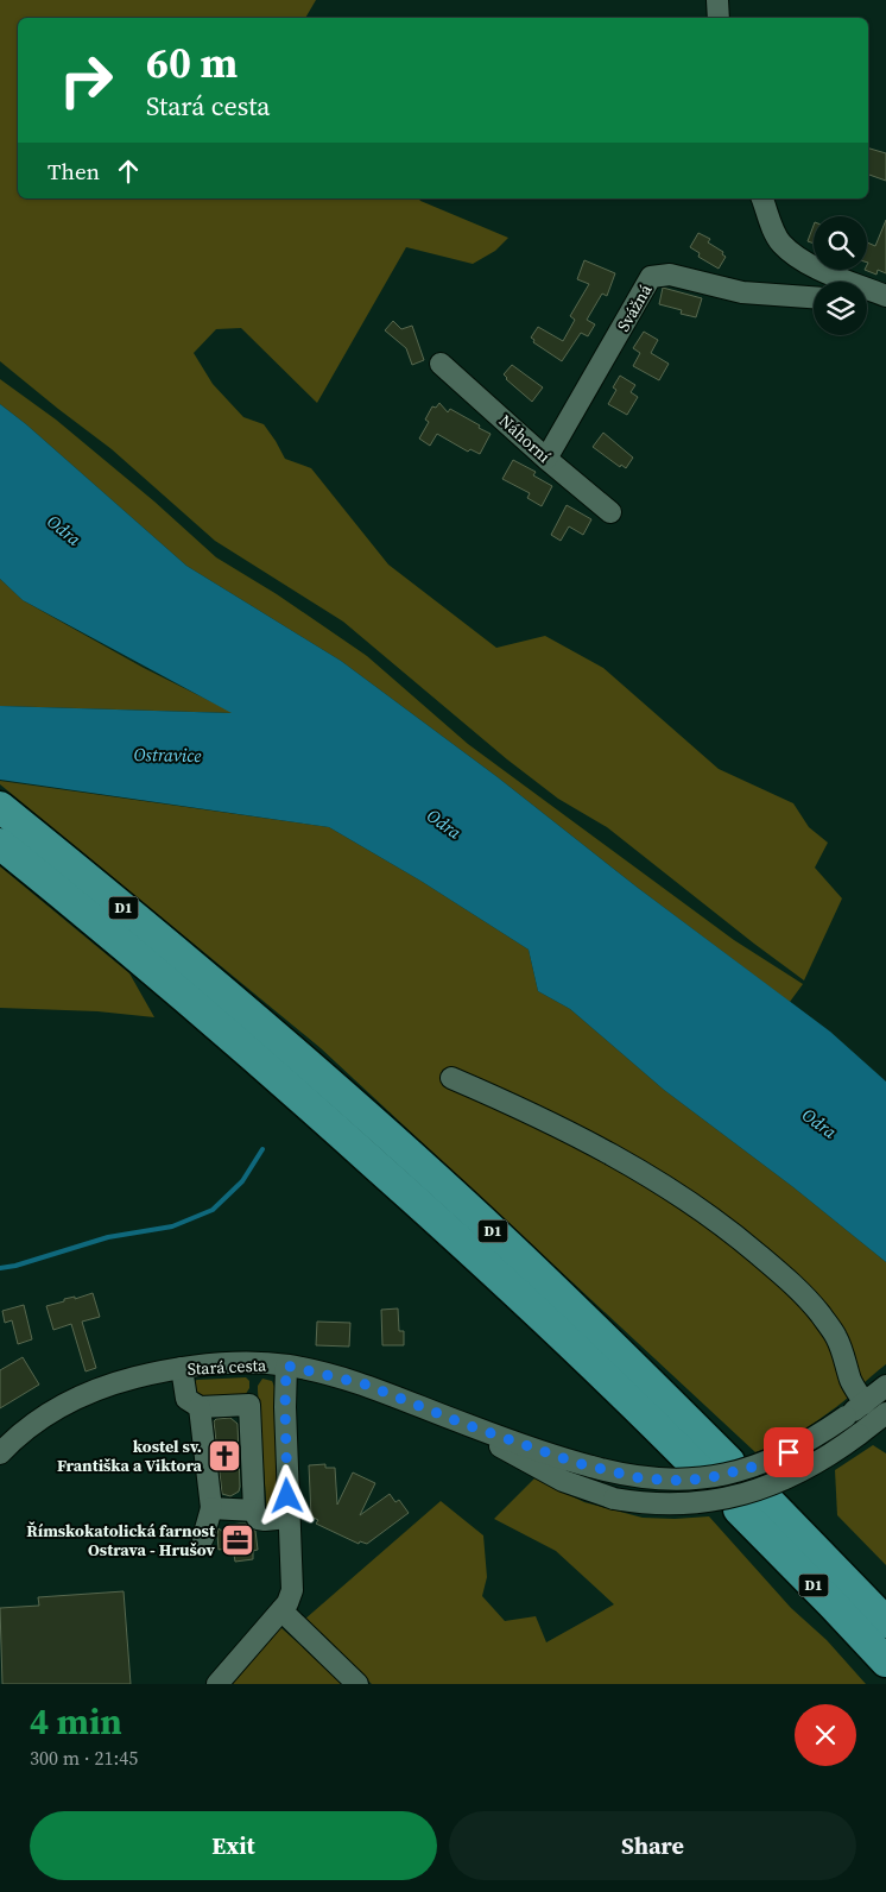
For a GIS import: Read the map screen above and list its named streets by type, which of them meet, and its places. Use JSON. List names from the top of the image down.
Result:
{
  "streets": {
    "highway": ["D1"],
    "street": ["Svážná", "Náhorní", "Stará cesta"]
  },
  "crossings": [
    ["Svážná", "Náhorní"]
  ],
  "water": ["Odra", "Ostravice"],
  "places": {
    "church": ["kostel sv. Františka a Viktora"],
    "office": ["Římskokatolická farnost Ostrava - Hrušov"]
  },
  "page": {
    "turn": ["60 m", "Stará cesta"],
    "then": "Then",
    "heading": ["4 min", "300 m · 21:45"],
    "buttons": ["Exit", "Share"]
  }
}
